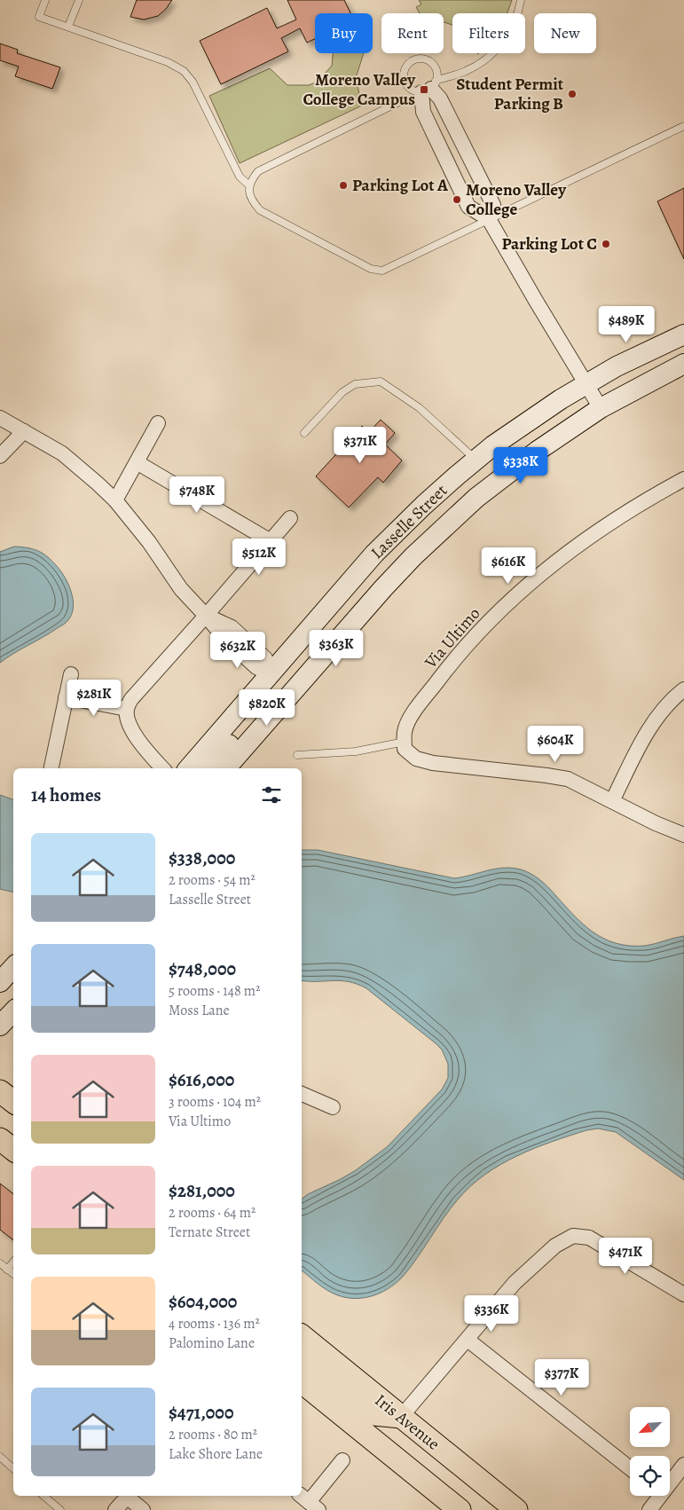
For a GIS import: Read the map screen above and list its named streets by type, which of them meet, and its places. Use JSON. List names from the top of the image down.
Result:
{
  "streets": {
    "main road": ["Lasselle Street", "Iris Avenue"],
    "street": ["Via Ultimo"]
  },
  "places": {
    "transit": ["Moreno Valley College Campus"],
    "other": [
      "Student Permit Parking B",
      "Parking Lot A",
      "Moreno Valley College",
      "Parking Lot C"
    ]
  },
  "north": "bottom left",
  "page": {
    "chip": [
      "Buy",
      "Rent",
      "Filters",
      "New"
    ],
    "price": [
      "$489K",
      "$371K",
      "$338K",
      "$748K",
      "$512K",
      "$616K",
      "$363K",
      "$632K",
      "$281K",
      "$820K",
      "$604K",
      "$471K",
      "$336K",
      "$377K"
    ],
    "heading": "14 homes",
    "list": [
      {
        "name": "$338,000",
        "note": "2 rooms · 54 m² · Lasselle Street"
      },
      {
        "name": "$748,000",
        "note": "5 rooms · 148 m² · Moss Lane"
      },
      {
        "name": "$616,000",
        "note": "3 rooms · 104 m² · Via Ultimo"
      },
      {
        "name": "$281,000",
        "note": "2 rooms · 64 m² · Ternate Street"
      },
      {
        "name": "$604,000",
        "note": "4 rooms · 136 m² · Palomino Lane"
      },
      {
        "name": "$471,000",
        "note": "2 rooms · 80 m² · Lake Shore Lane"
      }
    ]
  }
}
